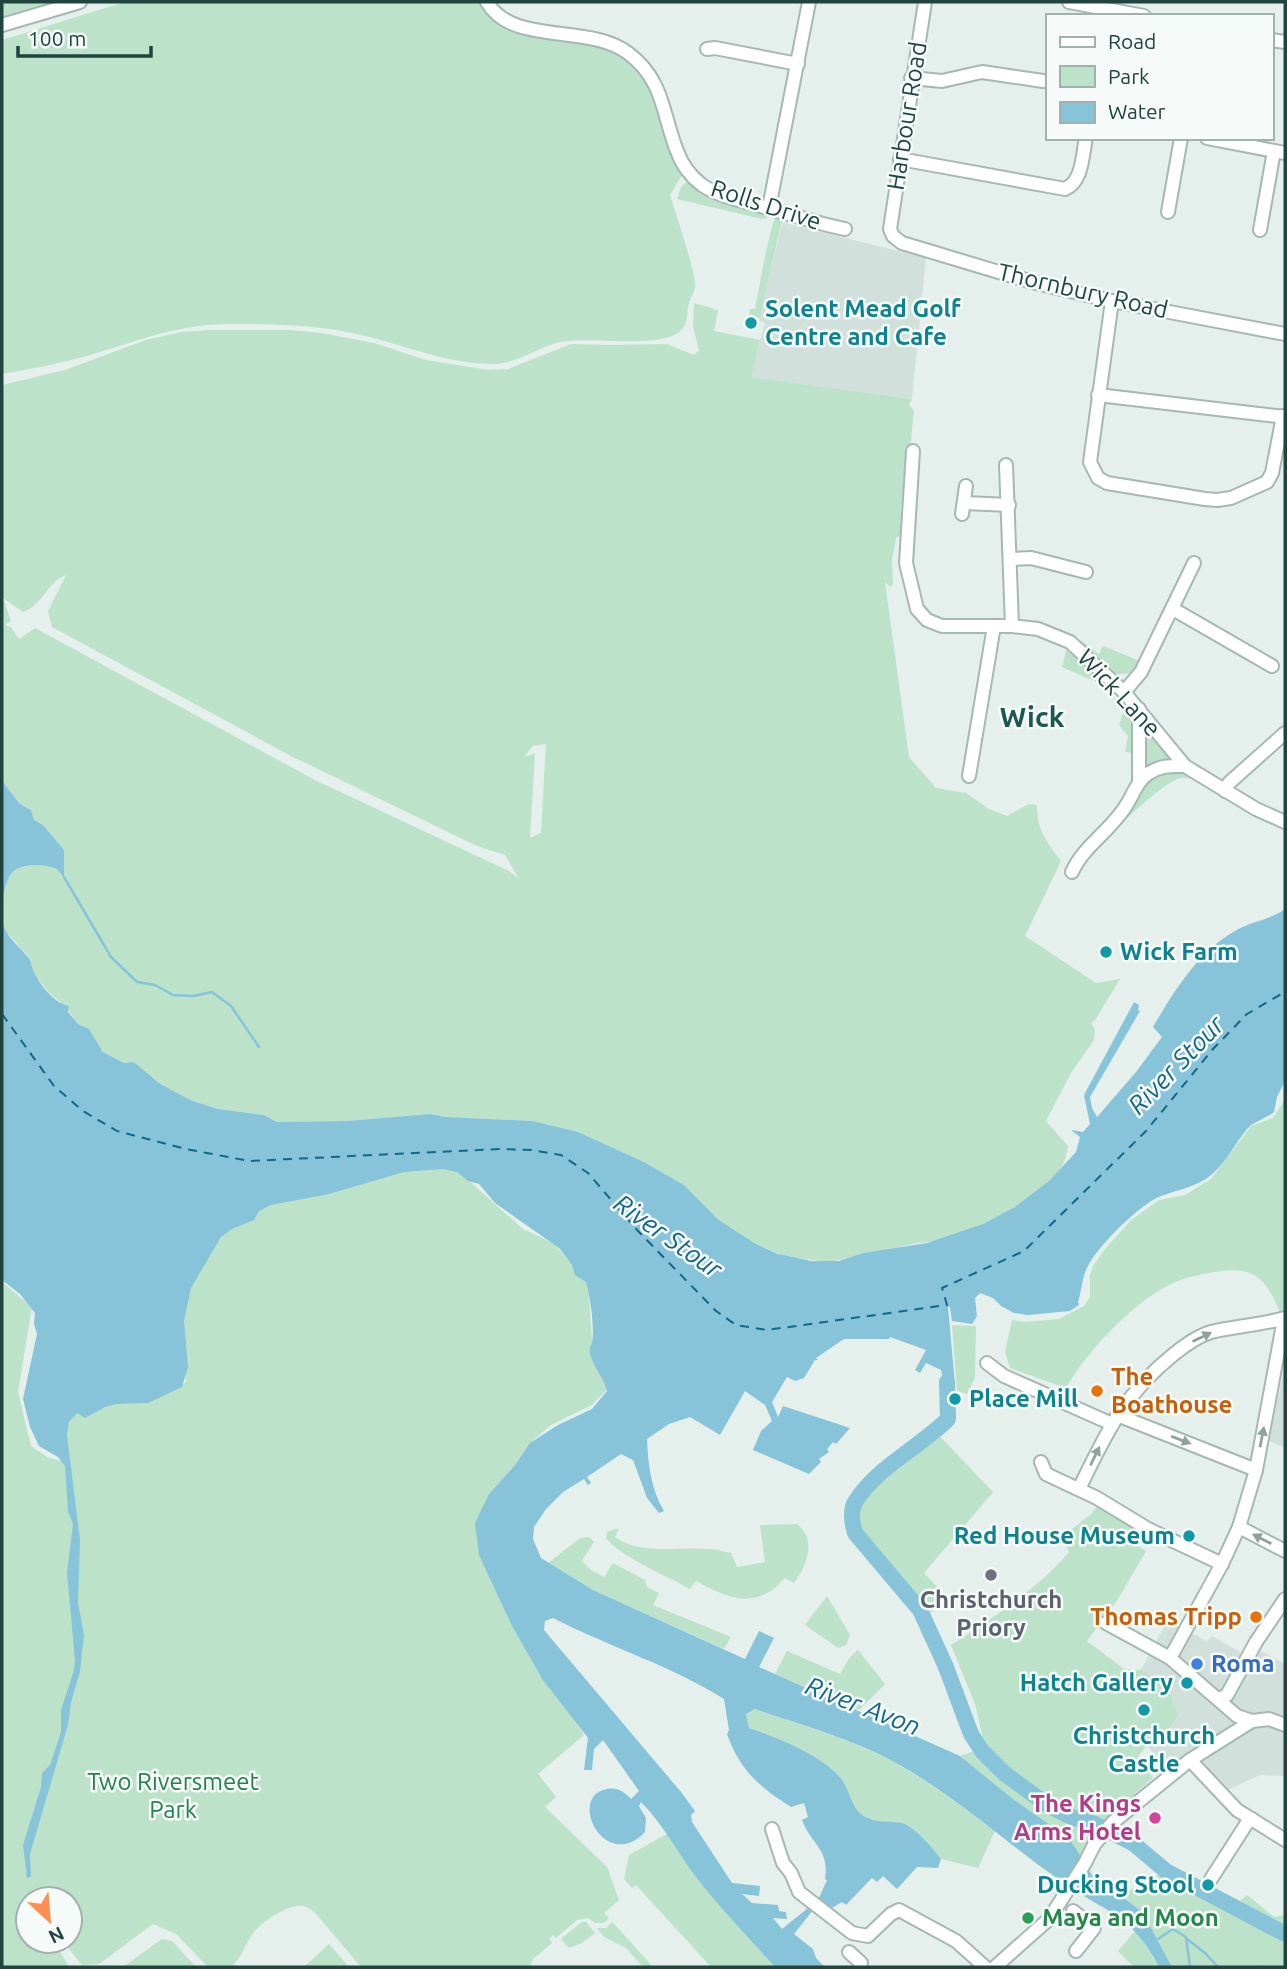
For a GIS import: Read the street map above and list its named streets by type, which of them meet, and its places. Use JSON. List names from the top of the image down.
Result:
{
  "streets": {
    "street": [
      "Harbour Road",
      "Rolls Drive",
      "Thornbury Road",
      "Wick Lane"
    ]
  },
  "crossings": [
    ["Harbour Road", "Thornbury Road"]
  ],
  "districts": ["Wick"],
  "water": ["River Stour", "River Avon"],
  "parks": ["Two Riversmeet Park"],
  "places": [
    "Solent Mead Golf Centre and Cafe",
    "Wick Farm",
    "The Boathouse",
    "Place Mill",
    "Red House Museum",
    "Christchurch Priory",
    "Thomas Tripp",
    "Roma",
    "Hatch Gallery",
    "Christchurch Castle",
    "The Kings Arms Hotel",
    "Ducking Stool",
    "Maya and Moon"
  ],
  "legend": ["Road", "Park", "Water"],
  "scale_bar": "100 m",
  "north": "bottom right"
}
